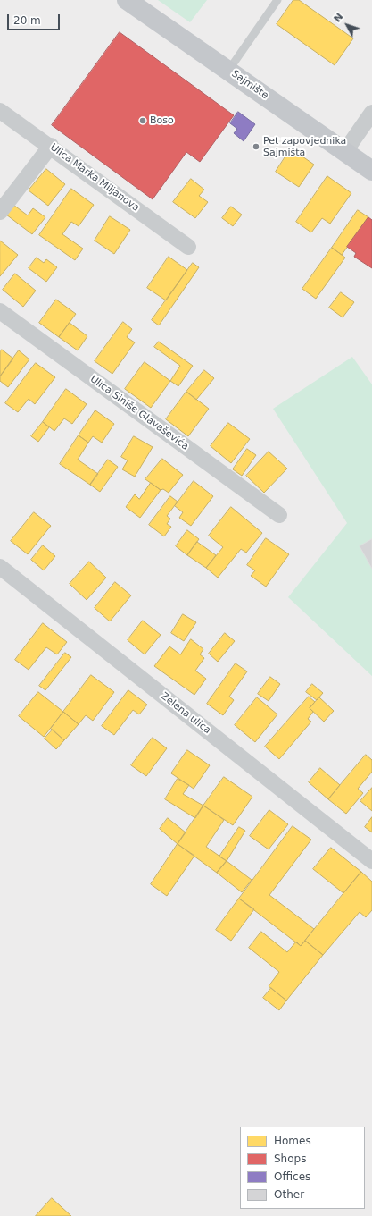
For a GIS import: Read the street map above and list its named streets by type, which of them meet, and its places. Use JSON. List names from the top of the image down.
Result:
{
  "streets": {
    "main road": ["Sajmište"],
    "street": ["Ulica Marka Miljanova", "Ulica Siniše Glavaševića", "Zelena ulica"]
  },
  "places": ["Boso", "Pet zapovjednika Sajmišta"],
  "legend": [
    "Homes",
    "Shops",
    "Offices",
    "Other"
  ],
  "scale_bar": "20 m",
  "north": "top left"
}
